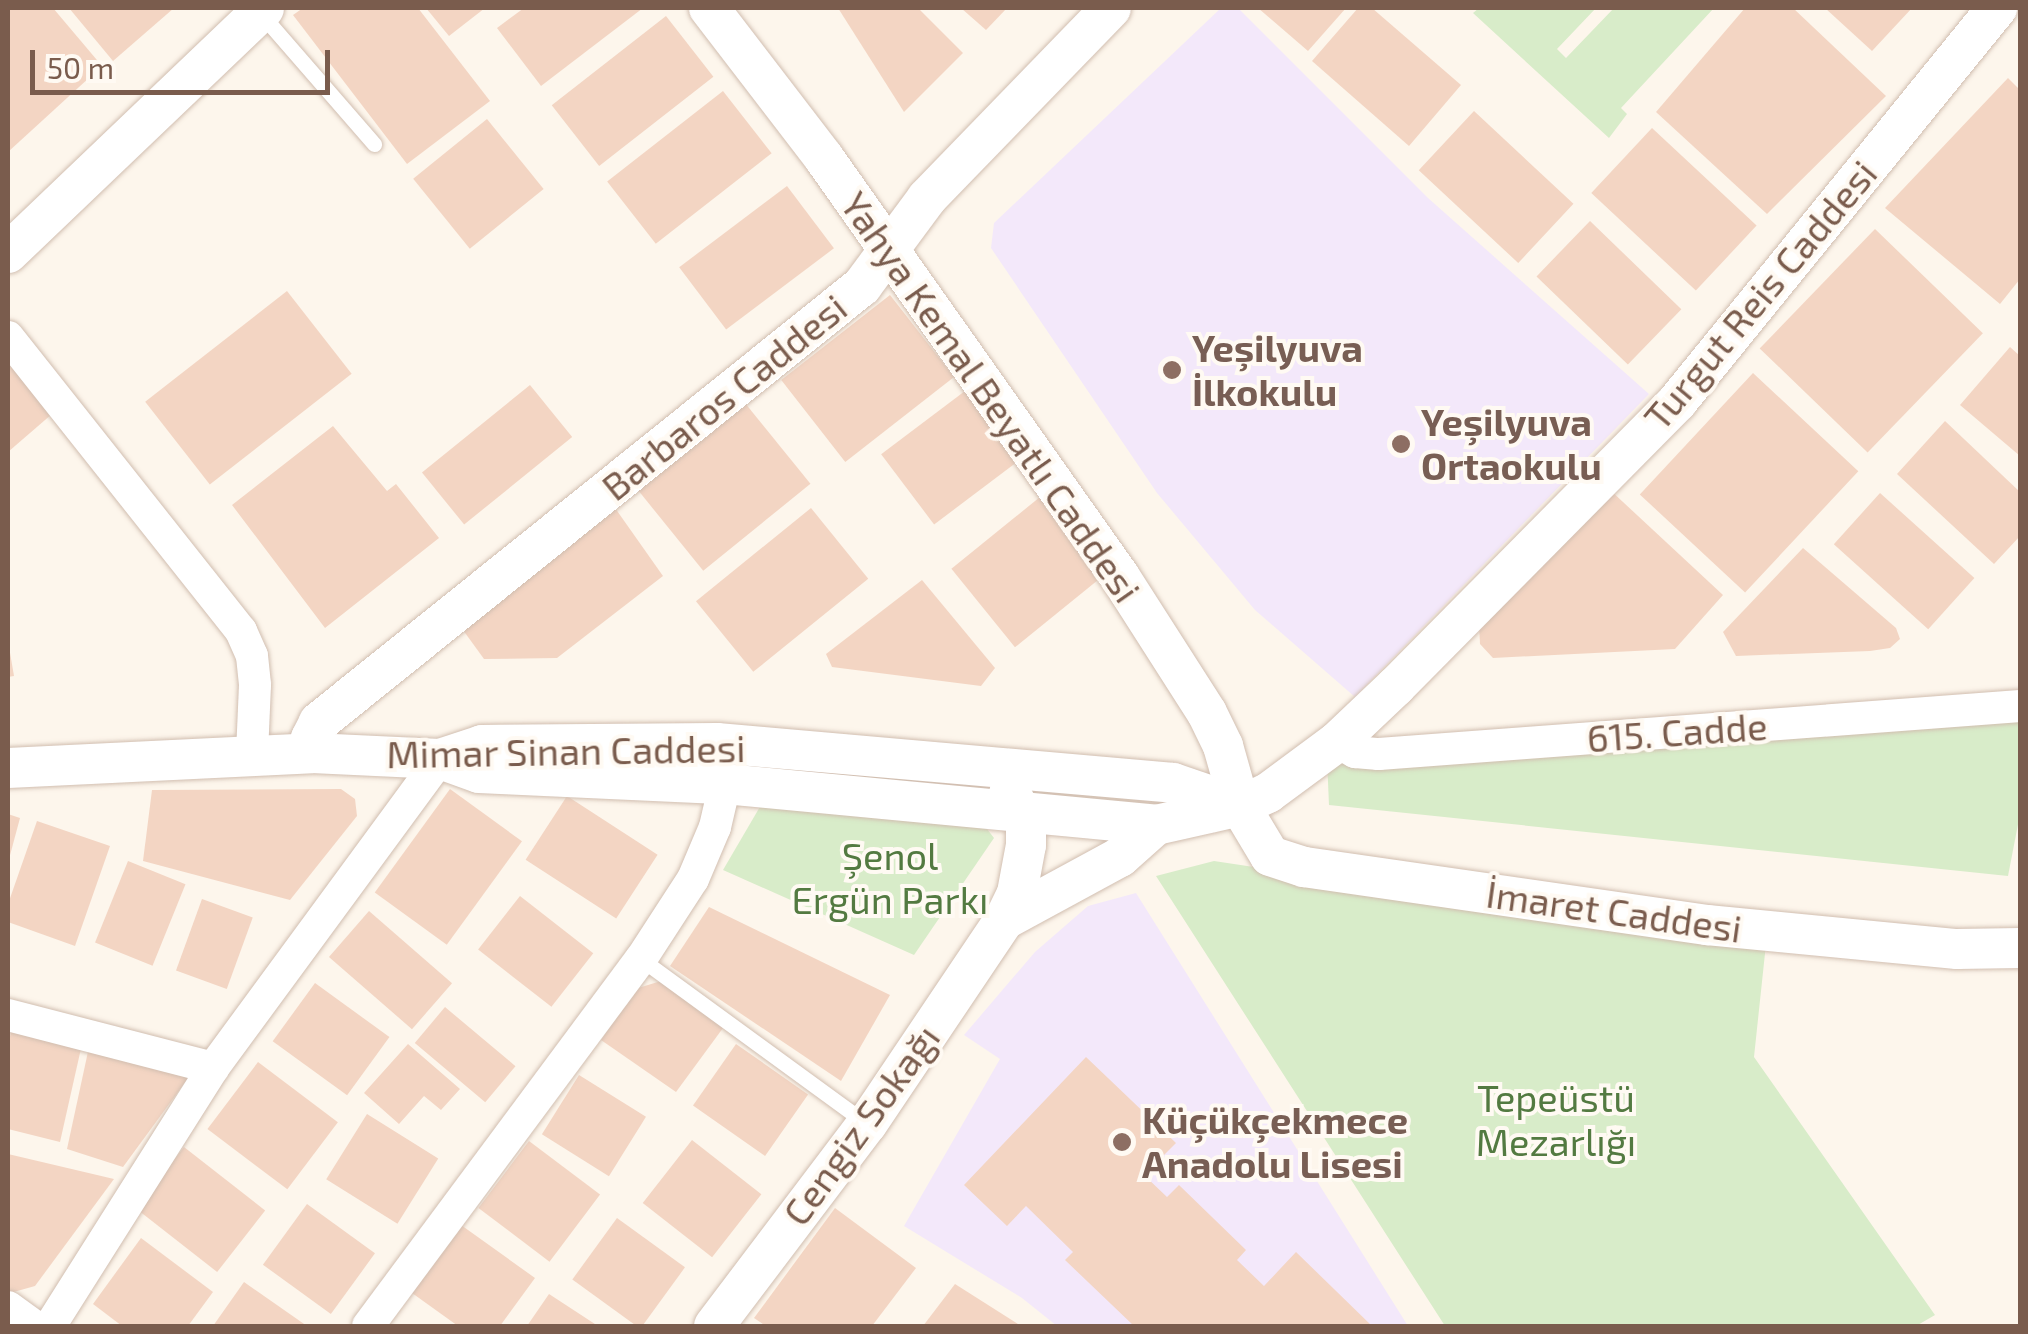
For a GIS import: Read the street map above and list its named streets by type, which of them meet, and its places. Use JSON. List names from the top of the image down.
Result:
{
  "streets": {
    "street": [
      "Turgut Reis Caddesi",
      "Barbaros Caddesi",
      "Yahya Kemal Beyatlı Caddesi",
      "615. Cadde",
      "Mimar Sinan Caddesi",
      "İmaret Caddesi",
      "Cengiz Sokağı"
    ]
  },
  "crossings": [
    ["Turgut Reis Caddesi", "Yahya Kemal Beyatlı Caddesi"],
    ["Turgut Reis Caddesi", "615. Cadde"],
    ["Turgut Reis Caddesi", "Mimar Sinan Caddesi"],
    ["Turgut Reis Caddesi", "İmaret Caddesi"],
    ["Turgut Reis Caddesi", "Cengiz Sokağı"],
    ["Barbaros Caddesi", "Yahya Kemal Beyatlı Caddesi"],
    ["Barbaros Caddesi", "Mimar Sinan Caddesi"],
    ["Yahya Kemal Beyatlı Caddesi", "Mimar Sinan Caddesi"],
    ["Yahya Kemal Beyatlı Caddesi", "İmaret Caddesi"],
    ["Mimar Sinan Caddesi", "İmaret Caddesi"]
  ],
  "parks": ["Şenol Ergün Parkı", "Tepeüstü Mezarlığı"],
  "places": ["Yeşilyuva İlkokulu", "Yeşilyuva Ortaokulu", "Küçükçekmece Anadolu Lisesi"],
  "scale_bar": "50 m"
}
